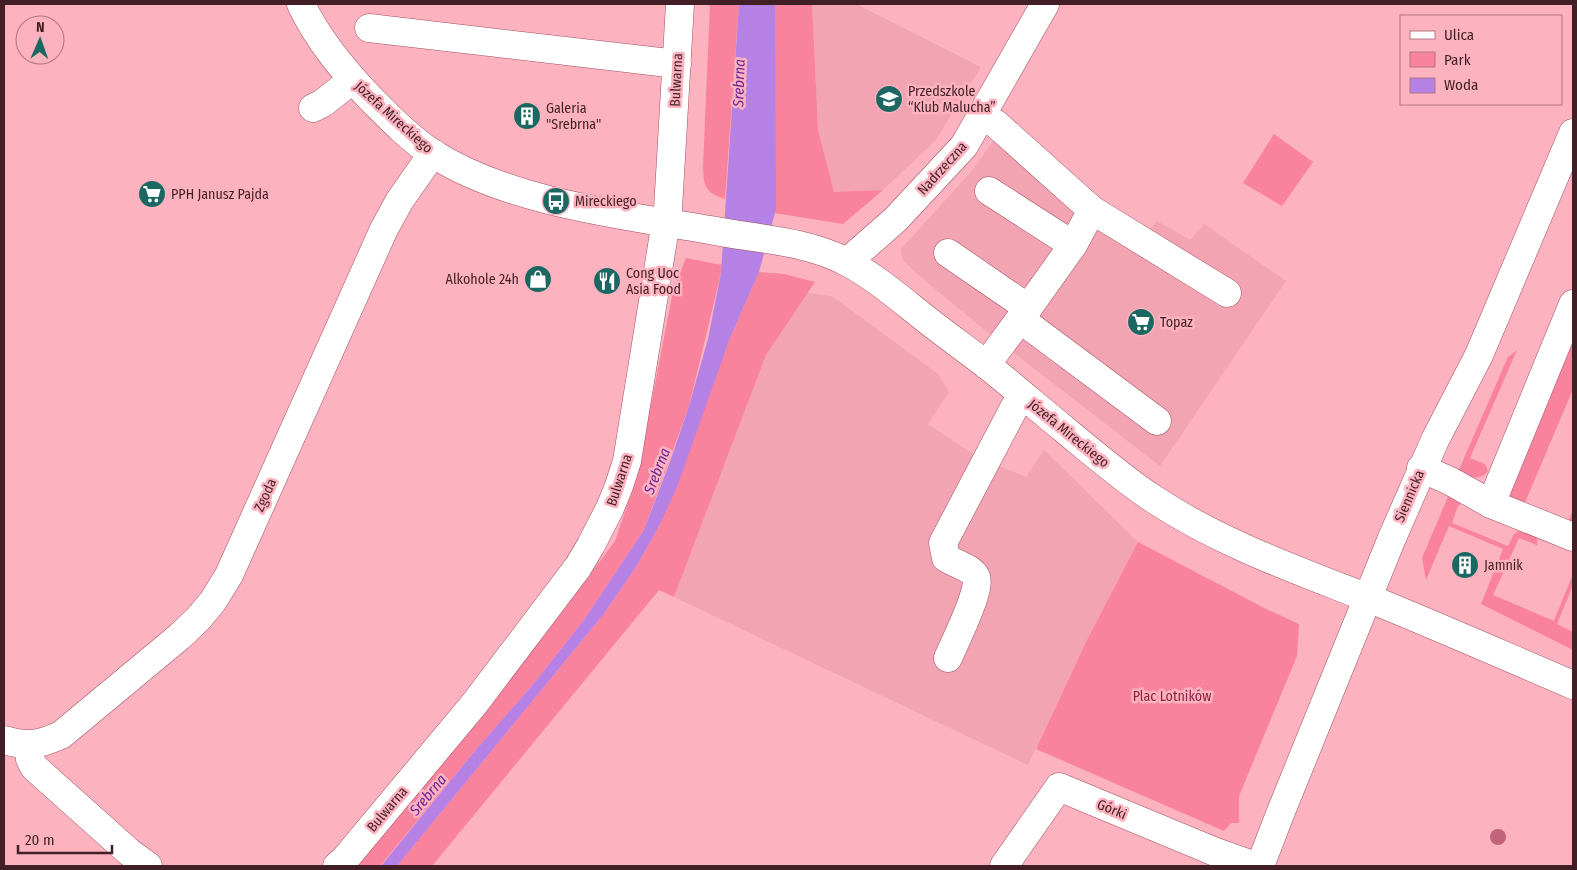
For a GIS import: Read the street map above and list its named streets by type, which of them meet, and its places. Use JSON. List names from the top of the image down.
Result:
{
  "streets": {
    "street": [
      "Bulwarna",
      "Józefa Mireckiego",
      "Nadrzeczna",
      "Zgoda",
      "Siennicka",
      "Górki"
    ]
  },
  "crossings": [
    ["Bulwarna", "Józefa Mireckiego"],
    ["Józefa Mireckiego", "Nadrzeczna"],
    ["Józefa Mireckiego", "Zgoda"],
    ["Józefa Mireckiego", "Siennicka"]
  ],
  "water": ["Srebrna"],
  "parks": ["Plac Lotników"],
  "places": {
    "school or university": ["Przedszkole “Klub Malucha”"],
    "building": ["Galeria \"Srebrna\"", "Jamnik"],
    "supermarket": ["PPH Janusz Pajda", "Topaz"],
    "bus stop": ["Mireckiego"],
    "shop": ["Alkohole 24h"],
    "restaurant": ["Cong Uoc Asia Food"]
  },
  "legend": ["Ulica", "Park", "Woda"],
  "scale_bar": "20 m",
  "north": "top"
}
